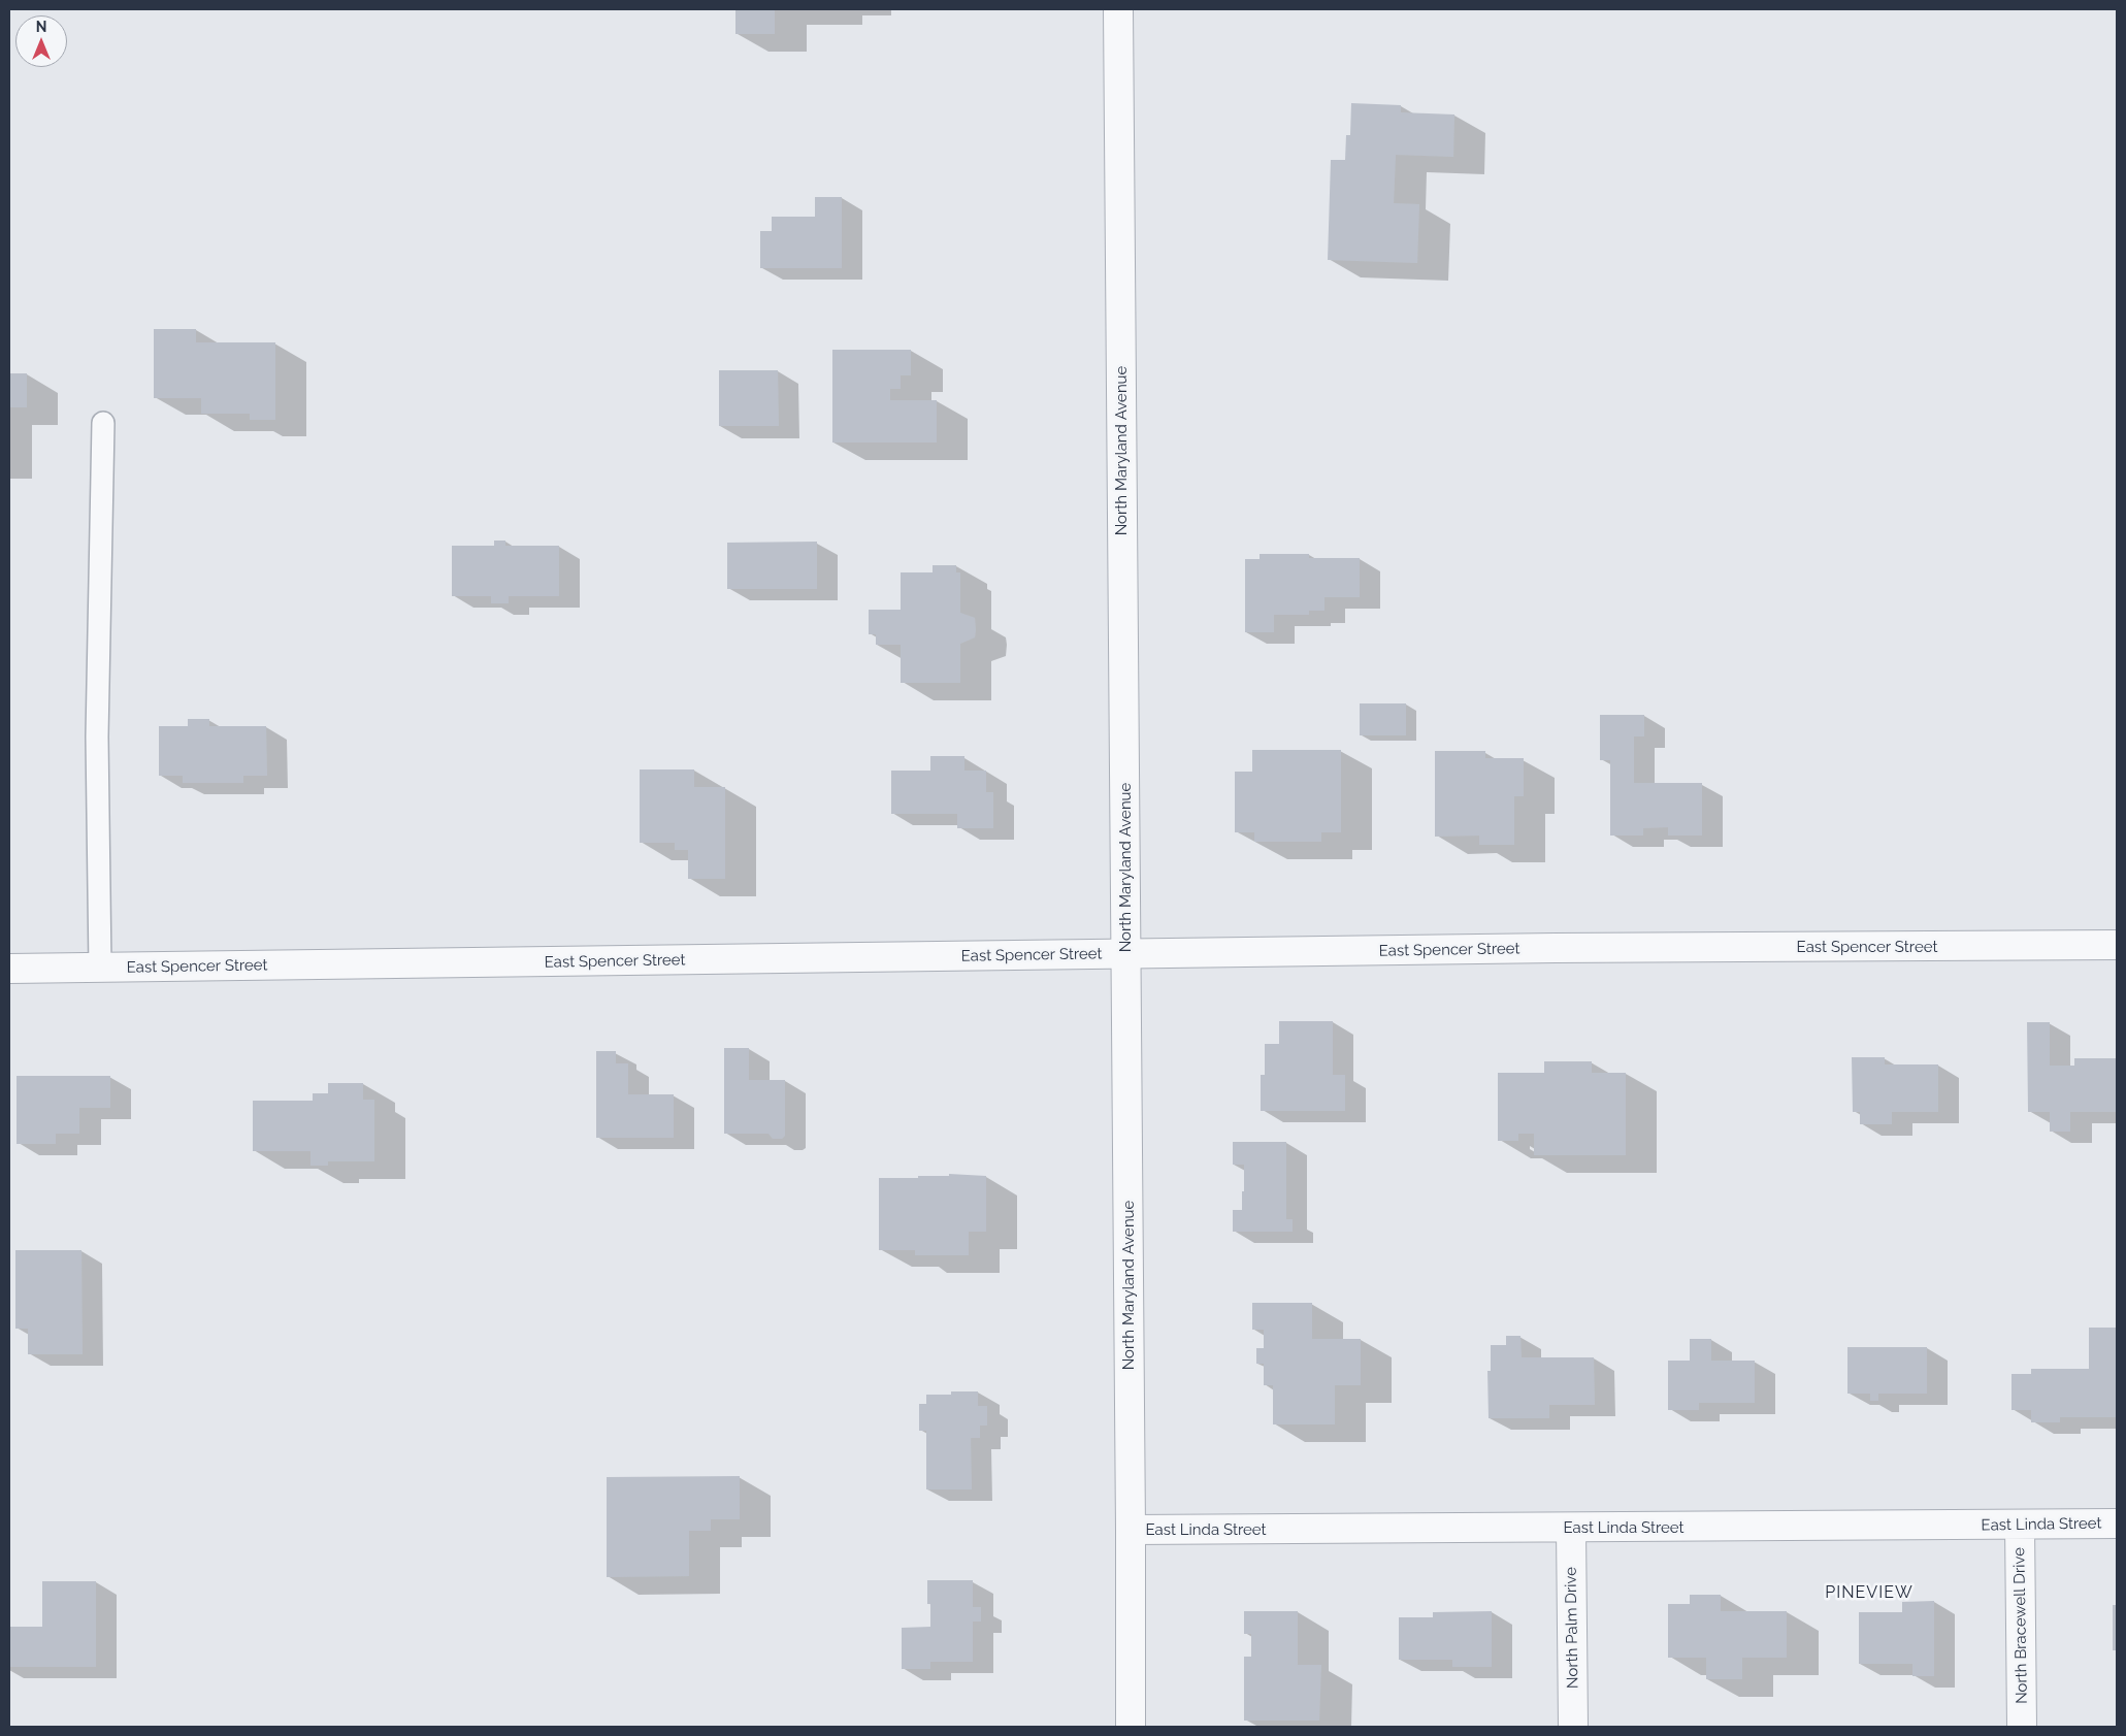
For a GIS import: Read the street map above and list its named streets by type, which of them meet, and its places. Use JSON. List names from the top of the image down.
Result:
{
  "streets": {
    "street": [
      "North Maryland Avenue",
      "East Spencer Street",
      "East Linda Street",
      "North Bracewell Drive",
      "North Palm Drive"
    ]
  },
  "crossings": [
    ["North Maryland Avenue", "East Spencer Street"],
    ["North Maryland Avenue", "East Linda Street"],
    ["East Linda Street", "North Bracewell Drive"],
    ["East Linda Street", "North Palm Drive"]
  ],
  "districts": ["PINEVIEW"],
  "north": "top"
}
